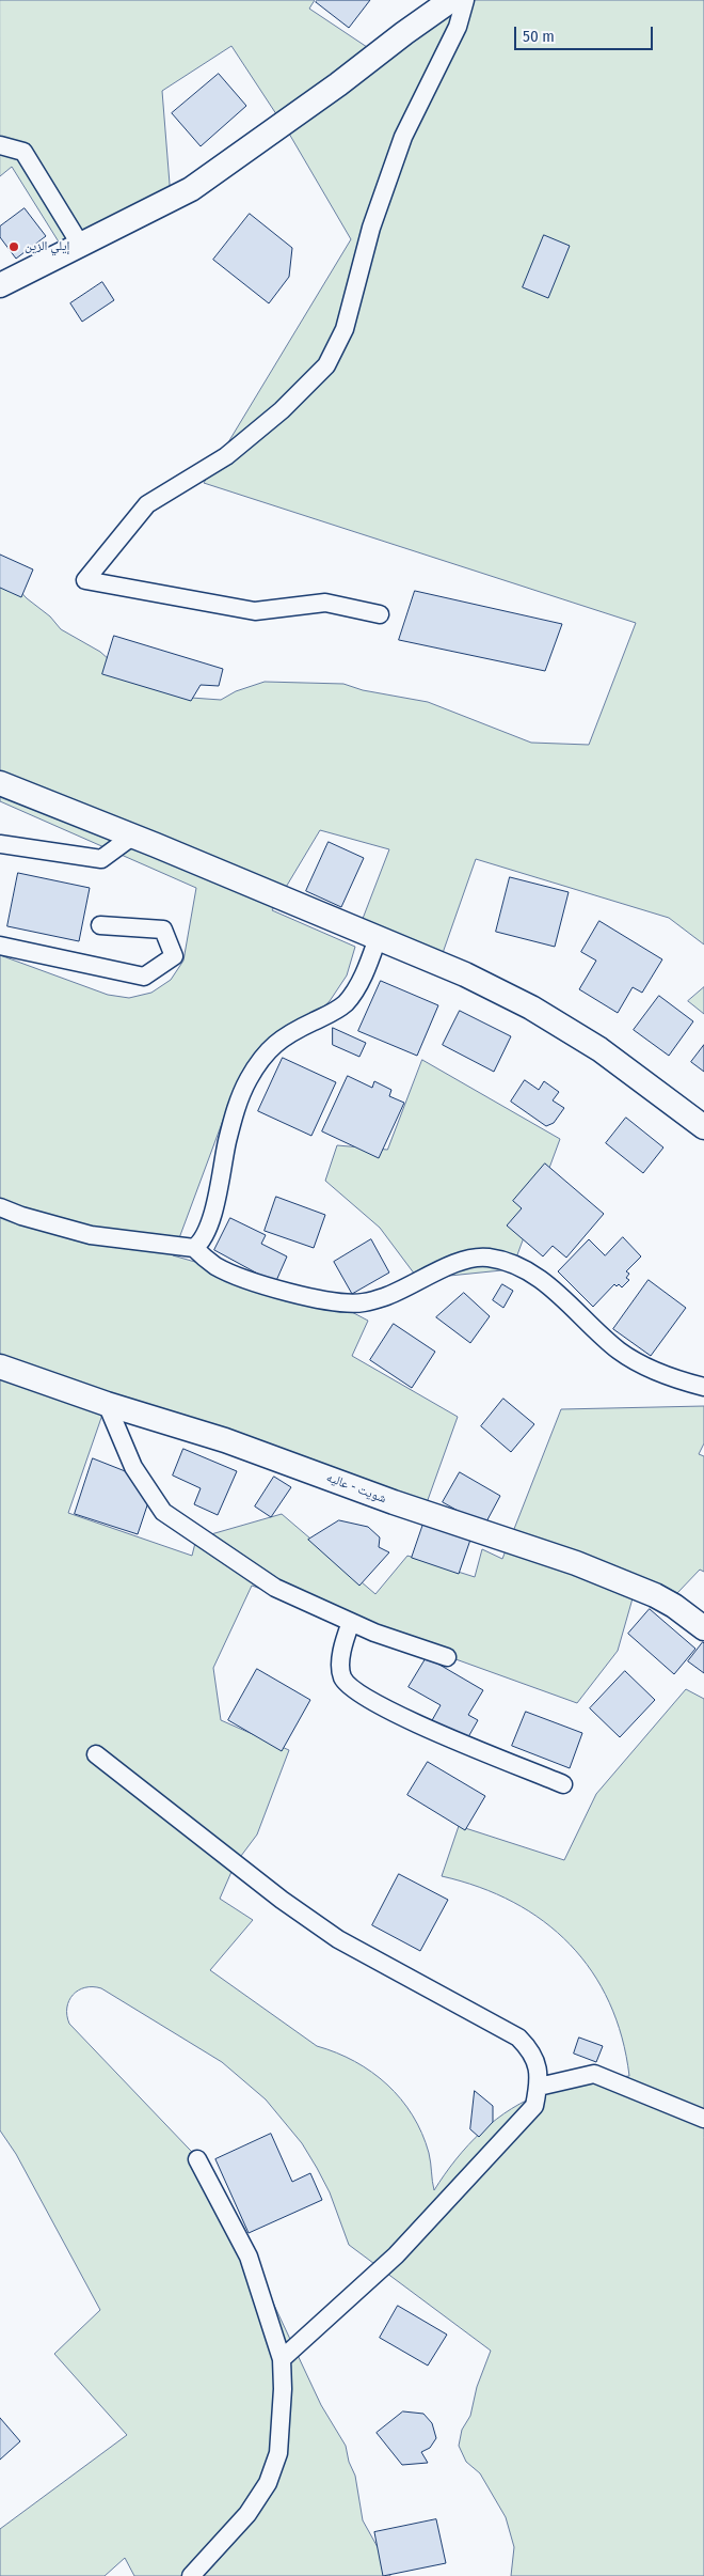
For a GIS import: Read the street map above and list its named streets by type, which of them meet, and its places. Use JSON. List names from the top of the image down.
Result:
{
  "streets": {
    "main road": ["شويت - عاليه"]
  },
  "places": ["إيلي الزين"],
  "scale_bar": "50 m"
}
